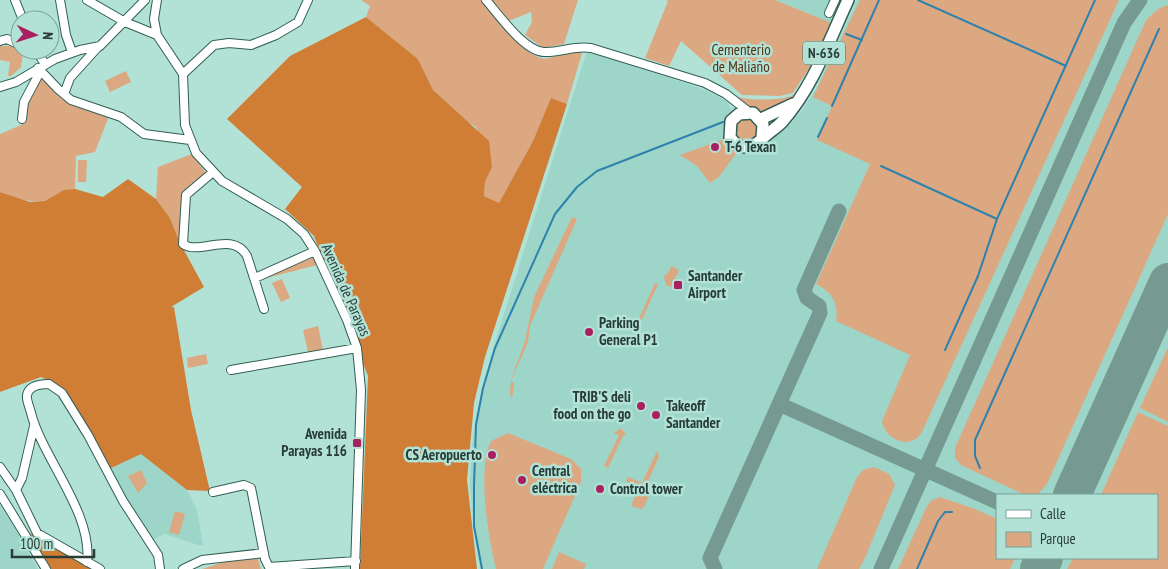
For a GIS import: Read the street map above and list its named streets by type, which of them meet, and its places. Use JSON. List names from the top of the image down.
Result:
{
  "streets": {
    "highway": ["N-636"],
    "street": ["Avenida de Parayas"]
  },
  "parks": ["Cementerio de Maliaño"],
  "places": {
    "other": [
      "T-6 Texan",
      "Parking General P1",
      "TRIB'S deli food on the go",
      "Takeoff Santander",
      "CS Aeropuerto",
      "Central eléctrica",
      "Control tower"
    ],
    "transit": ["Santander Airport", "Avenida Parayas 116"]
  },
  "legend": ["Calle", "Parque"],
  "scale_bar": "100 m",
  "north": "right"
}
